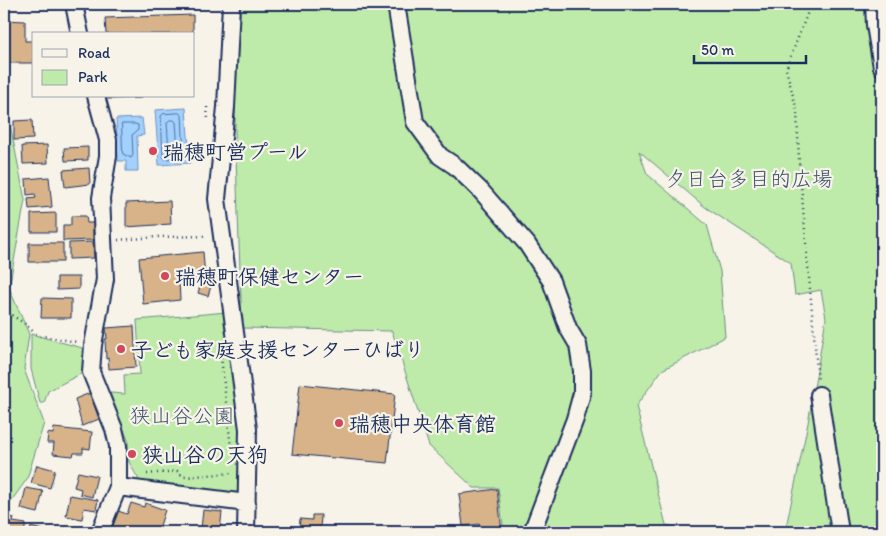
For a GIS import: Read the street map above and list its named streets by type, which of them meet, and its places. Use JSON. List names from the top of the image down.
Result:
{
  "parks": ["夕日台多目的広場", "狭山谷公園"],
  "places": [
    "瑞穂町営プール",
    "瑞穂町保健センター",
    "子ども家庭支援センターひばり",
    "瑞穂中央体育館",
    "狭山谷の天狗"
  ],
  "legend": ["Road", "Park"],
  "scale_bar": "50 m"
}
